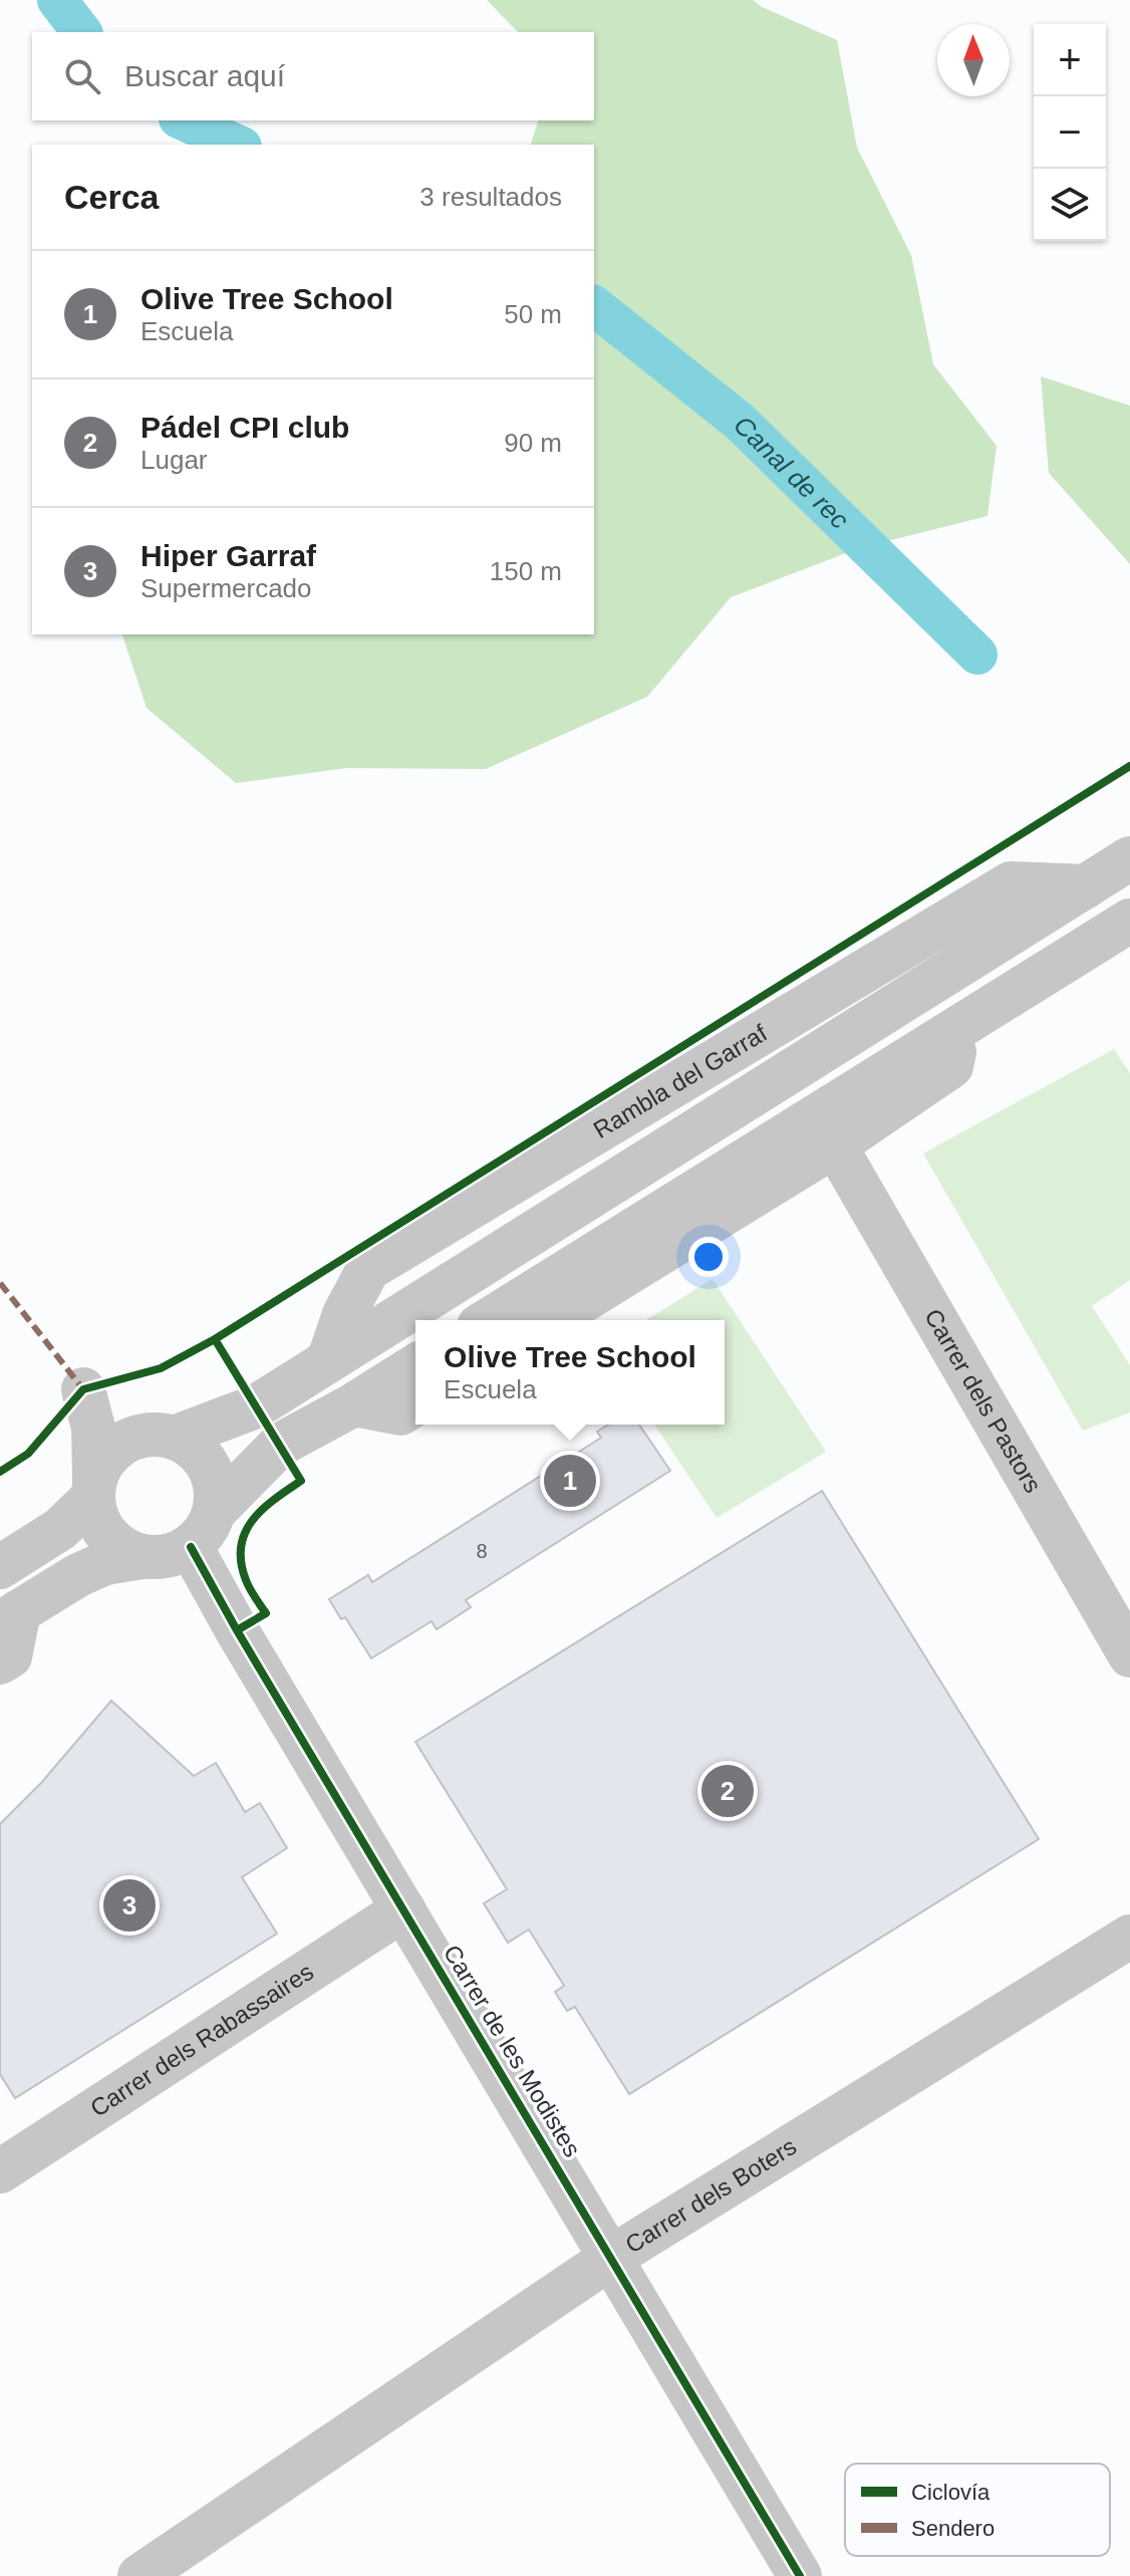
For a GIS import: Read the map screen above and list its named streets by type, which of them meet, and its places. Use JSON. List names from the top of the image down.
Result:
{
  "streets": {
    "street": [
      "Rambla del Garraf",
      "Carrer dels Pastors",
      "Carrer dels Rabassaires",
      "Carrer de les Modistes",
      "Carrer dels Boters"
    ]
  },
  "crossings": [
    ["Rambla del Garraf", "Carrer de les Modistes"],
    ["Carrer dels Rabassaires", "Carrer de les Modistes"],
    ["Carrer de les Modistes", "Carrer dels Boters"]
  ],
  "water": ["Canal de rec"],
  "house_numbers": ["8"],
  "legend": ["Ciclovía", "Sendero"],
  "north": "top",
  "page": {
    "map_buttons": ["+", "−"],
    "search": "Buscar aquí",
    "heading": ["Cerca", "3 resultados"],
    "list": [
      {
        "mark": "1",
        "name": "Olive Tree School",
        "note": "Escuela",
        "value": "50 m"
      },
      {
        "mark": "2",
        "name": "Pádel CPI club",
        "note": "Lugar",
        "value": "90 m"
      },
      {
        "mark": "3",
        "name": "Hiper Garraf",
        "note": "Supermercado",
        "value": "150 m"
      }
    ],
    "popup": ["Olive Tree School", "Escuela"],
    "pins": ["1", "2", "3"]
  }
}
